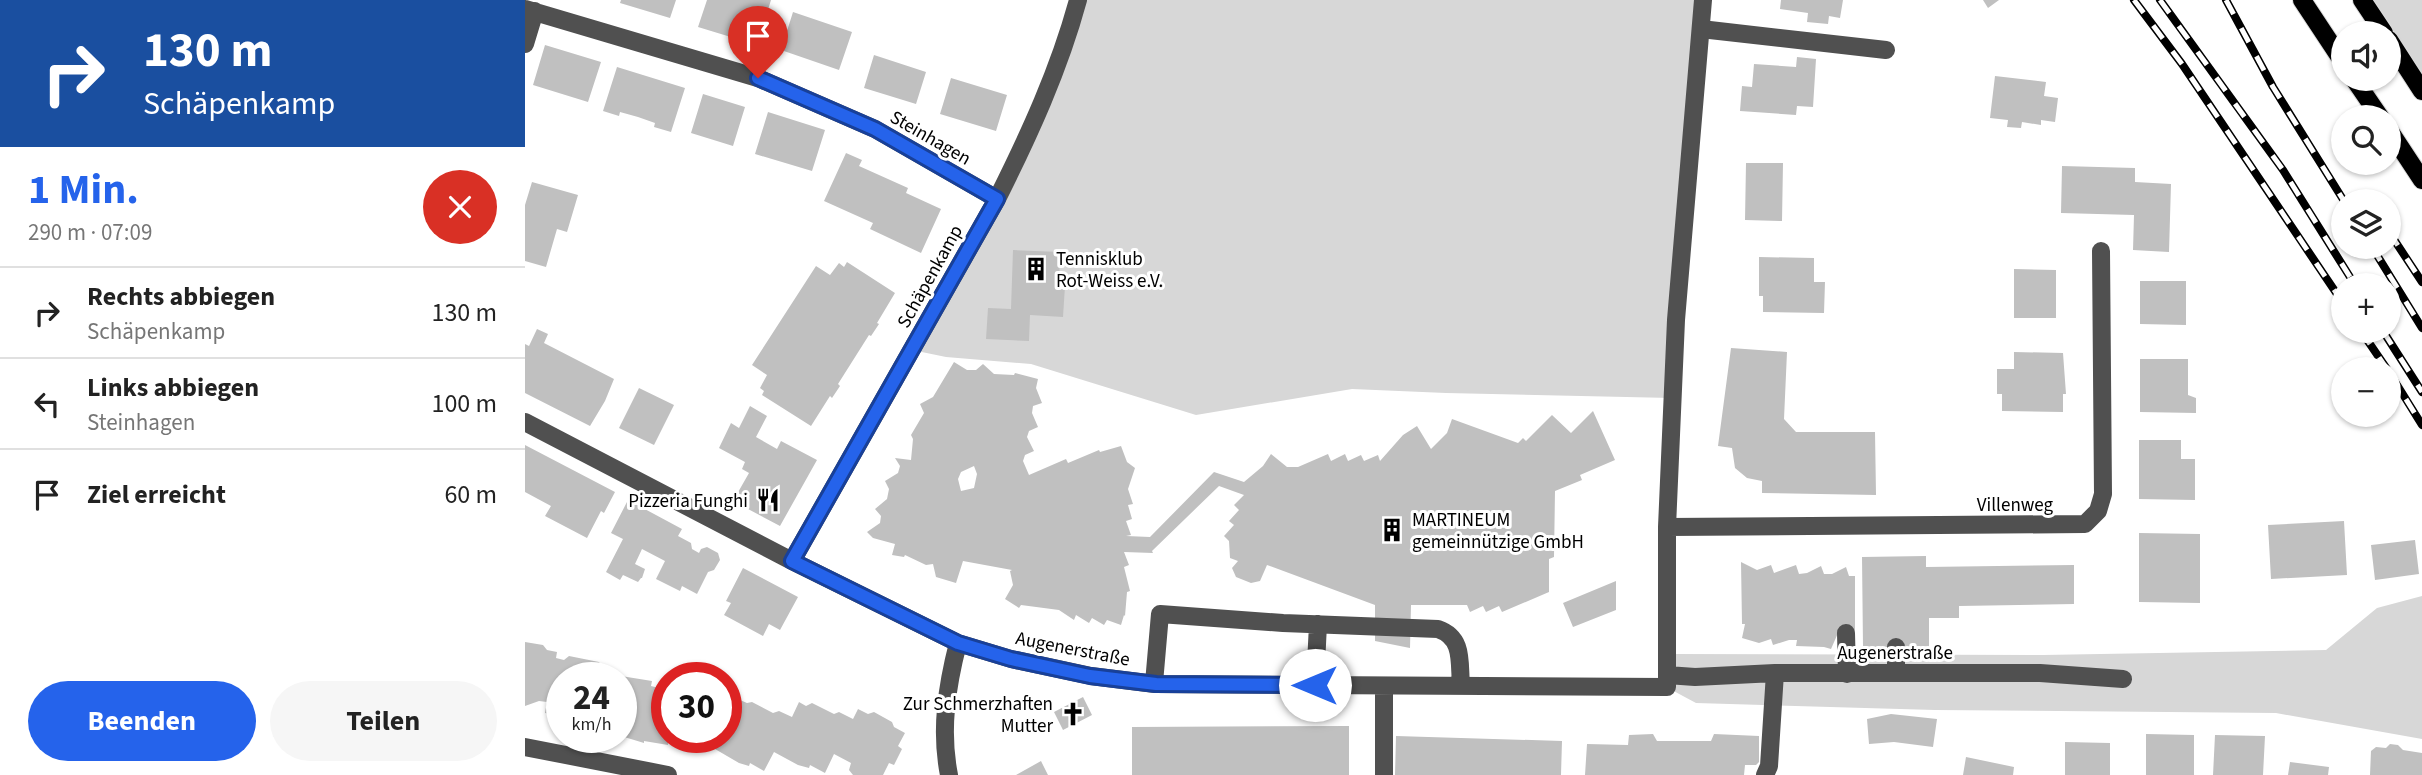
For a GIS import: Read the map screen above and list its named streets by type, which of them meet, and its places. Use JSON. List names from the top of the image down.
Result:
{
  "streets": {
    "street": [
      "Steinhagen",
      "Schäpenkamp",
      "Villenweg",
      "Augenerstraße"
    ]
  },
  "crossings": [
    ["Steinhagen", "Schäpenkamp"],
    ["Schäpenkamp", "Augenerstraße"]
  ],
  "places": {
    "building": ["Tennisklub Rot-Weiss e.V.", "MARTINEUM gemeinnützige GmbH"],
    "restaurant": ["Pizzeria Funghi"],
    "church": ["Zur Schmerzhaften Mutter"]
  },
  "page": {
    "turn": ["130 m", "Schäpenkamp"],
    "map_buttons": ["+", "−"],
    "heading": ["1 Min.", "290 m · 07:09"],
    "list": [
      {
        "name": "Rechts abbiegen",
        "note": "Schäpenkamp",
        "value": "130 m"
      },
      {
        "name": "Links abbiegen",
        "note": "Steinhagen",
        "value": "100 m"
      },
      {
        "name": "Ziel erreicht",
        "value": "60 m"
      }
    ],
    "speed": "24 km/h",
    "limit": "30",
    "buttons": ["Beenden", "Teilen"]
  }
}
